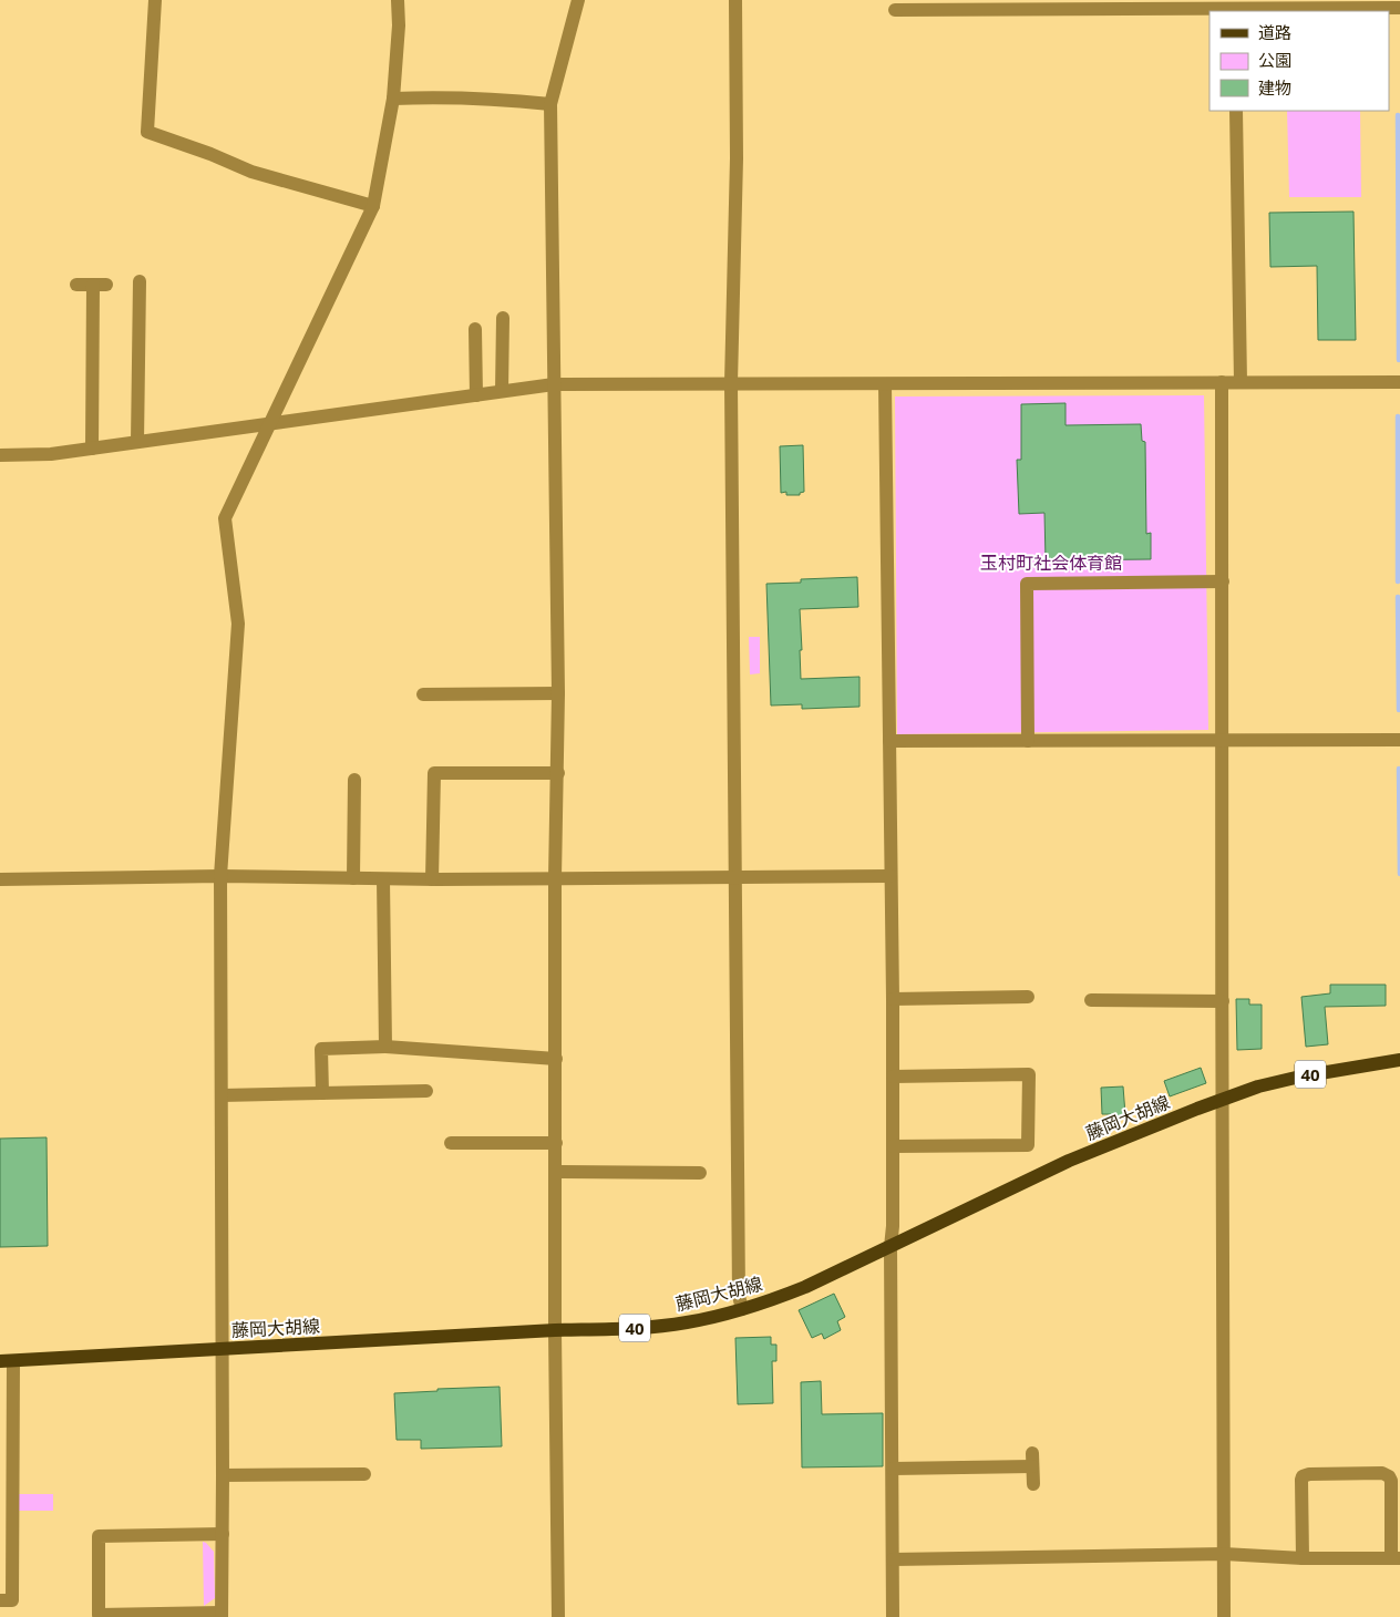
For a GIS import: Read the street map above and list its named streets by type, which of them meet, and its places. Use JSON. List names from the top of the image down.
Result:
{
  "streets": {
    "main road": ["40", "藤岡大胡線"]
  },
  "parks": ["玉村町社会体育館"],
  "legend": ["道路", "公園", "建物"]
}
